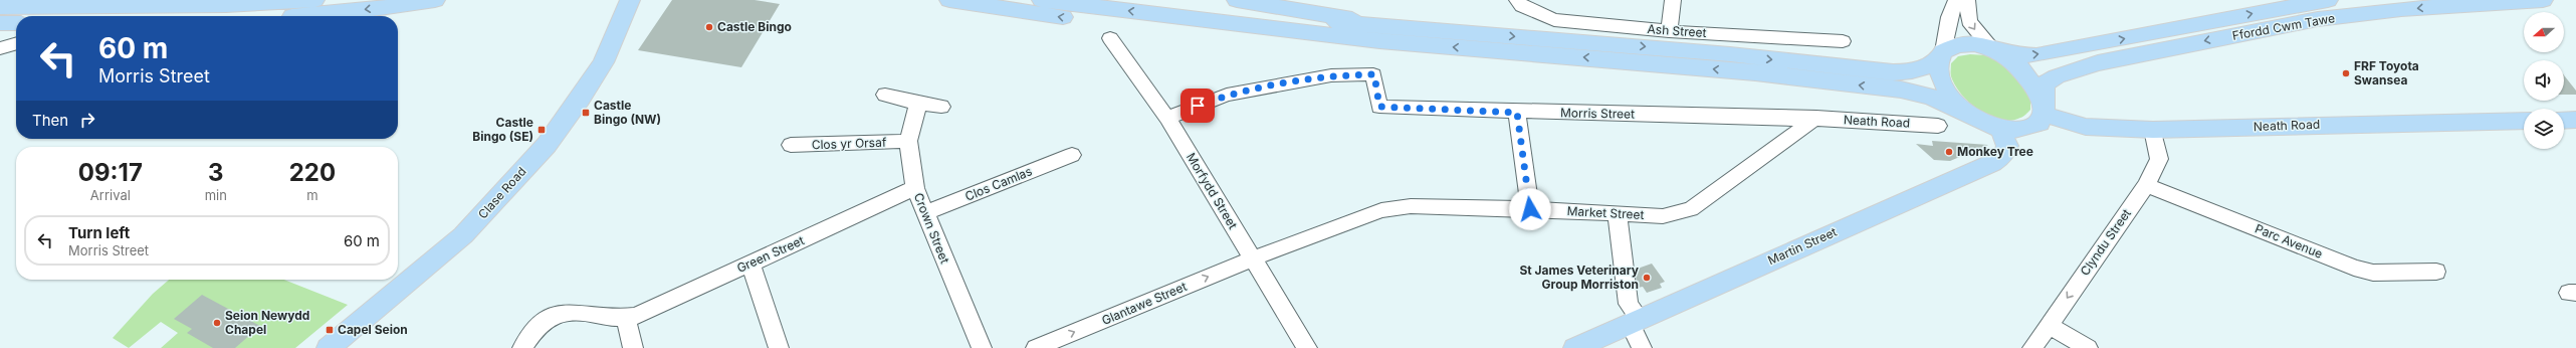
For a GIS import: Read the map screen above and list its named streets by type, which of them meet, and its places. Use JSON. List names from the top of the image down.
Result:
{
  "streets": {
    "main road": [
      "Ffordd Cwm Tawe",
      "Neath Road",
      "Clase Road",
      "Martin Street"
    ],
    "street": [
      "Ash Street",
      "Morris Street",
      "Clos yr Orsaf",
      "Clos Camlas",
      "Morfydd Street",
      "Market Street",
      "Crown Street",
      "Parc Avenue",
      "Clyndu Street",
      "Green Street",
      "Glantawe Street"
    ]
  },
  "crossings": [
    ["Ffordd Cwm Tawe", "Neath Road"],
    ["Ffordd Cwm Tawe", "Martin Street"],
    ["Morris Street", "Neath Road"],
    ["Morris Street", "Morfydd Street"],
    ["Morris Street", "Market Street"],
    ["Neath Road", "Market Street"],
    ["Neath Road", "Clyndu Street"],
    ["Neath Road", "Martin Street"],
    ["Clos yr Orsaf", "Crown Street"],
    ["Clos Camlas", "Crown Street"],
    ["Morfydd Street", "Market Street"],
    ["Morfydd Street", "Glantawe Street"],
    ["Market Street", "Glantawe Street"],
    ["Crown Street", "Green Street"],
    ["Parc Avenue", "Clyndu Street"]
  ],
  "one_way": ["Clyndu Street", "Glantawe Street"],
  "places": {
    "other": [
      "Castle Bingo",
      "FRF Toyota Swansea",
      "Monkey Tree",
      "St James Veterinary Group Morriston",
      "Seion Newydd Chapel"
    ],
    "transit": ["Castle Bingo (NW)", "Castle Bingo (SE)", "Capel Seion"]
  },
  "north": "left",
  "page": {
    "turn": ["60 m", "Morris Street"],
    "then": "Then",
    "eta": [
      "09:17",
      "Arrival",
      "3",
      "min",
      "220",
      "m"
    ],
    "list": [
      {
        "name": "Turn left",
        "note": "Morris Street",
        "value": "60 m"
      }
    ]
  }
}
